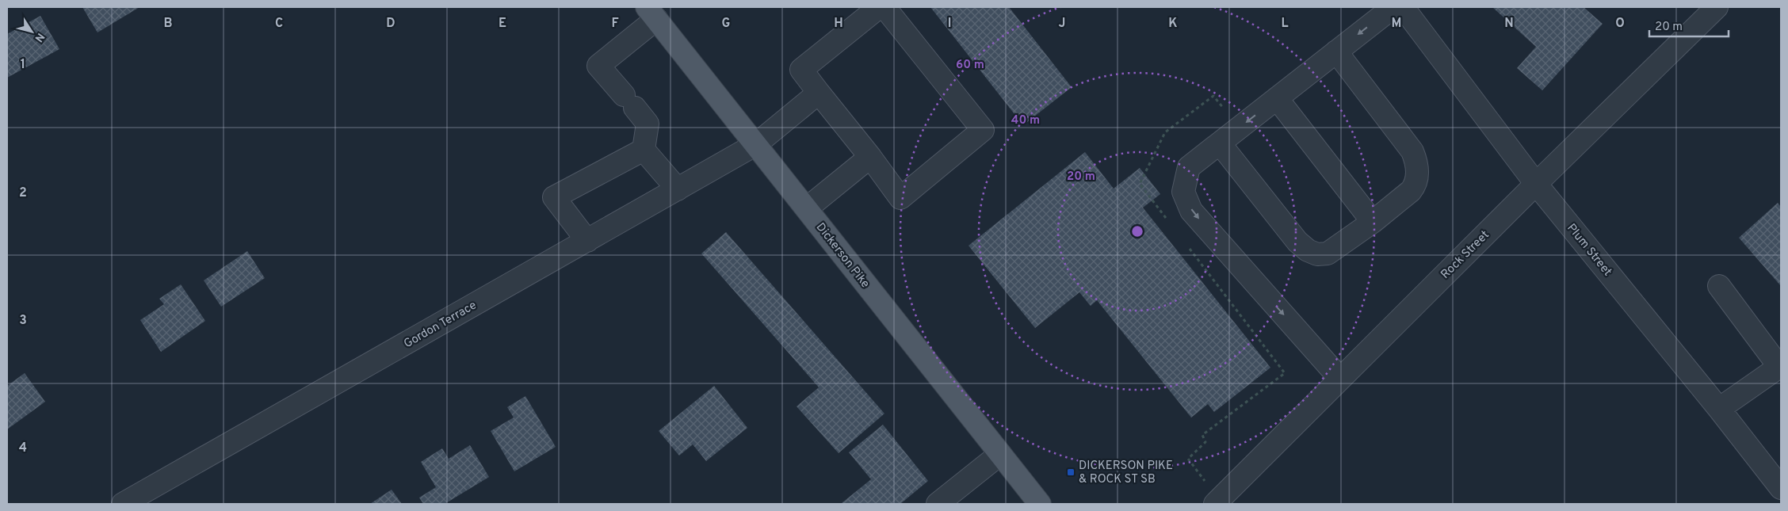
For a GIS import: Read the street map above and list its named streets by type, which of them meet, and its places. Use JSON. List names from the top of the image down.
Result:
{
  "streets": {
    "main road": ["Dickerson Pike"],
    "street": ["Plum Street", "Rock Street", "Gordon Terrace"]
  },
  "crossings": [
    ["Plum Street", "Rock Street"],
    ["Dickerson Pike", "Gordon Terrace"]
  ],
  "places": {
    "transit": ["DICKERSON PIKE & ROCK ST SB"]
  },
  "scale_bar": "20 m",
  "north": "bottom right",
  "grid": {
    "columns": [
      "B",
      "C",
      "D",
      "E",
      "F",
      "G",
      "H",
      "I",
      "J",
      "K",
      "L",
      "M",
      "N",
      "O"
    ],
    "rows": [
      "1",
      "2",
      "3",
      "4"
    ]
  },
  "rings": ["60 m", "40 m", "20 m"]
}
